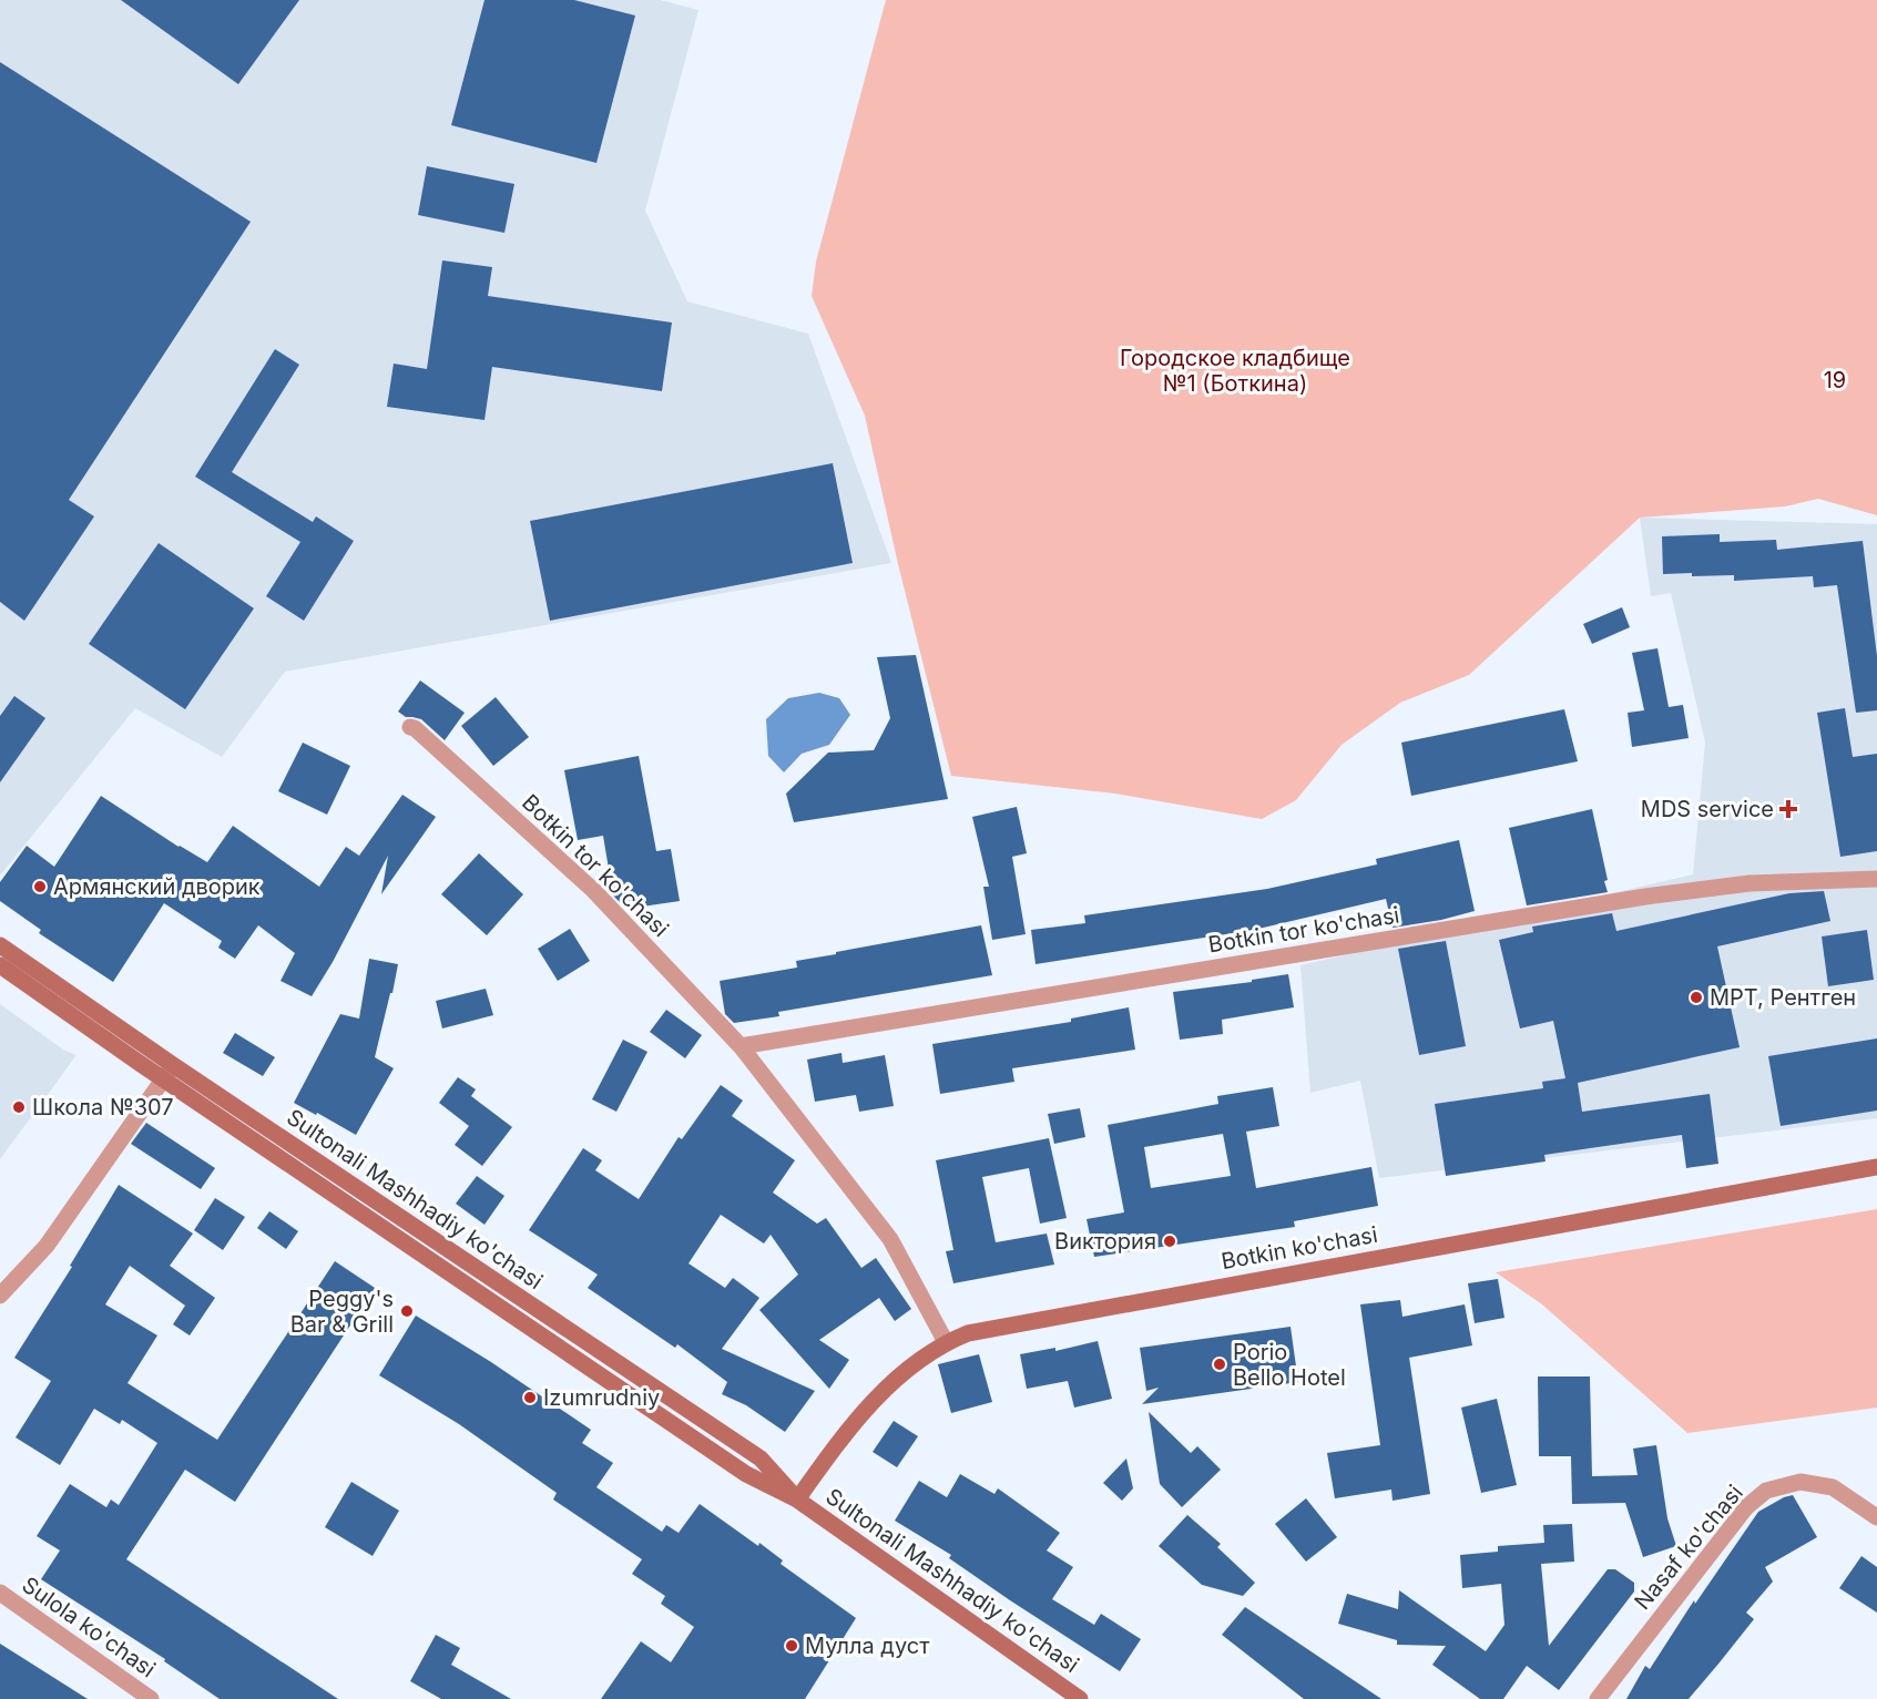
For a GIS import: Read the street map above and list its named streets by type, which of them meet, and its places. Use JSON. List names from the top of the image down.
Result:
{
  "streets": {
    "street": [
      "Botkin tor ko'chasi",
      "Sultonali Mashhadiy ko'chasi",
      "Botkin ko'chasi",
      "Nasaf ko'chasi",
      "Sulola ko'chasi"
    ]
  },
  "crossings": [
    ["Botkin tor ko'chasi", "Botkin ko'chasi"],
    ["Sultonali Mashhadiy ko'chasi", "Botkin ko'chasi"]
  ],
  "parks": ["Городское кладбище №1 (Боткина)", "19"],
  "places": {
    "health": ["MDS service"],
    "other": [
      "Армянский дворик",
      "МРТ, Рентген",
      "Школа №307",
      "Виктория",
      "Peggy's Bar & Grill",
      "Porio Bello Hotel",
      "Izumrudniy",
      "Мулла дуст"
    ]
  }
}
